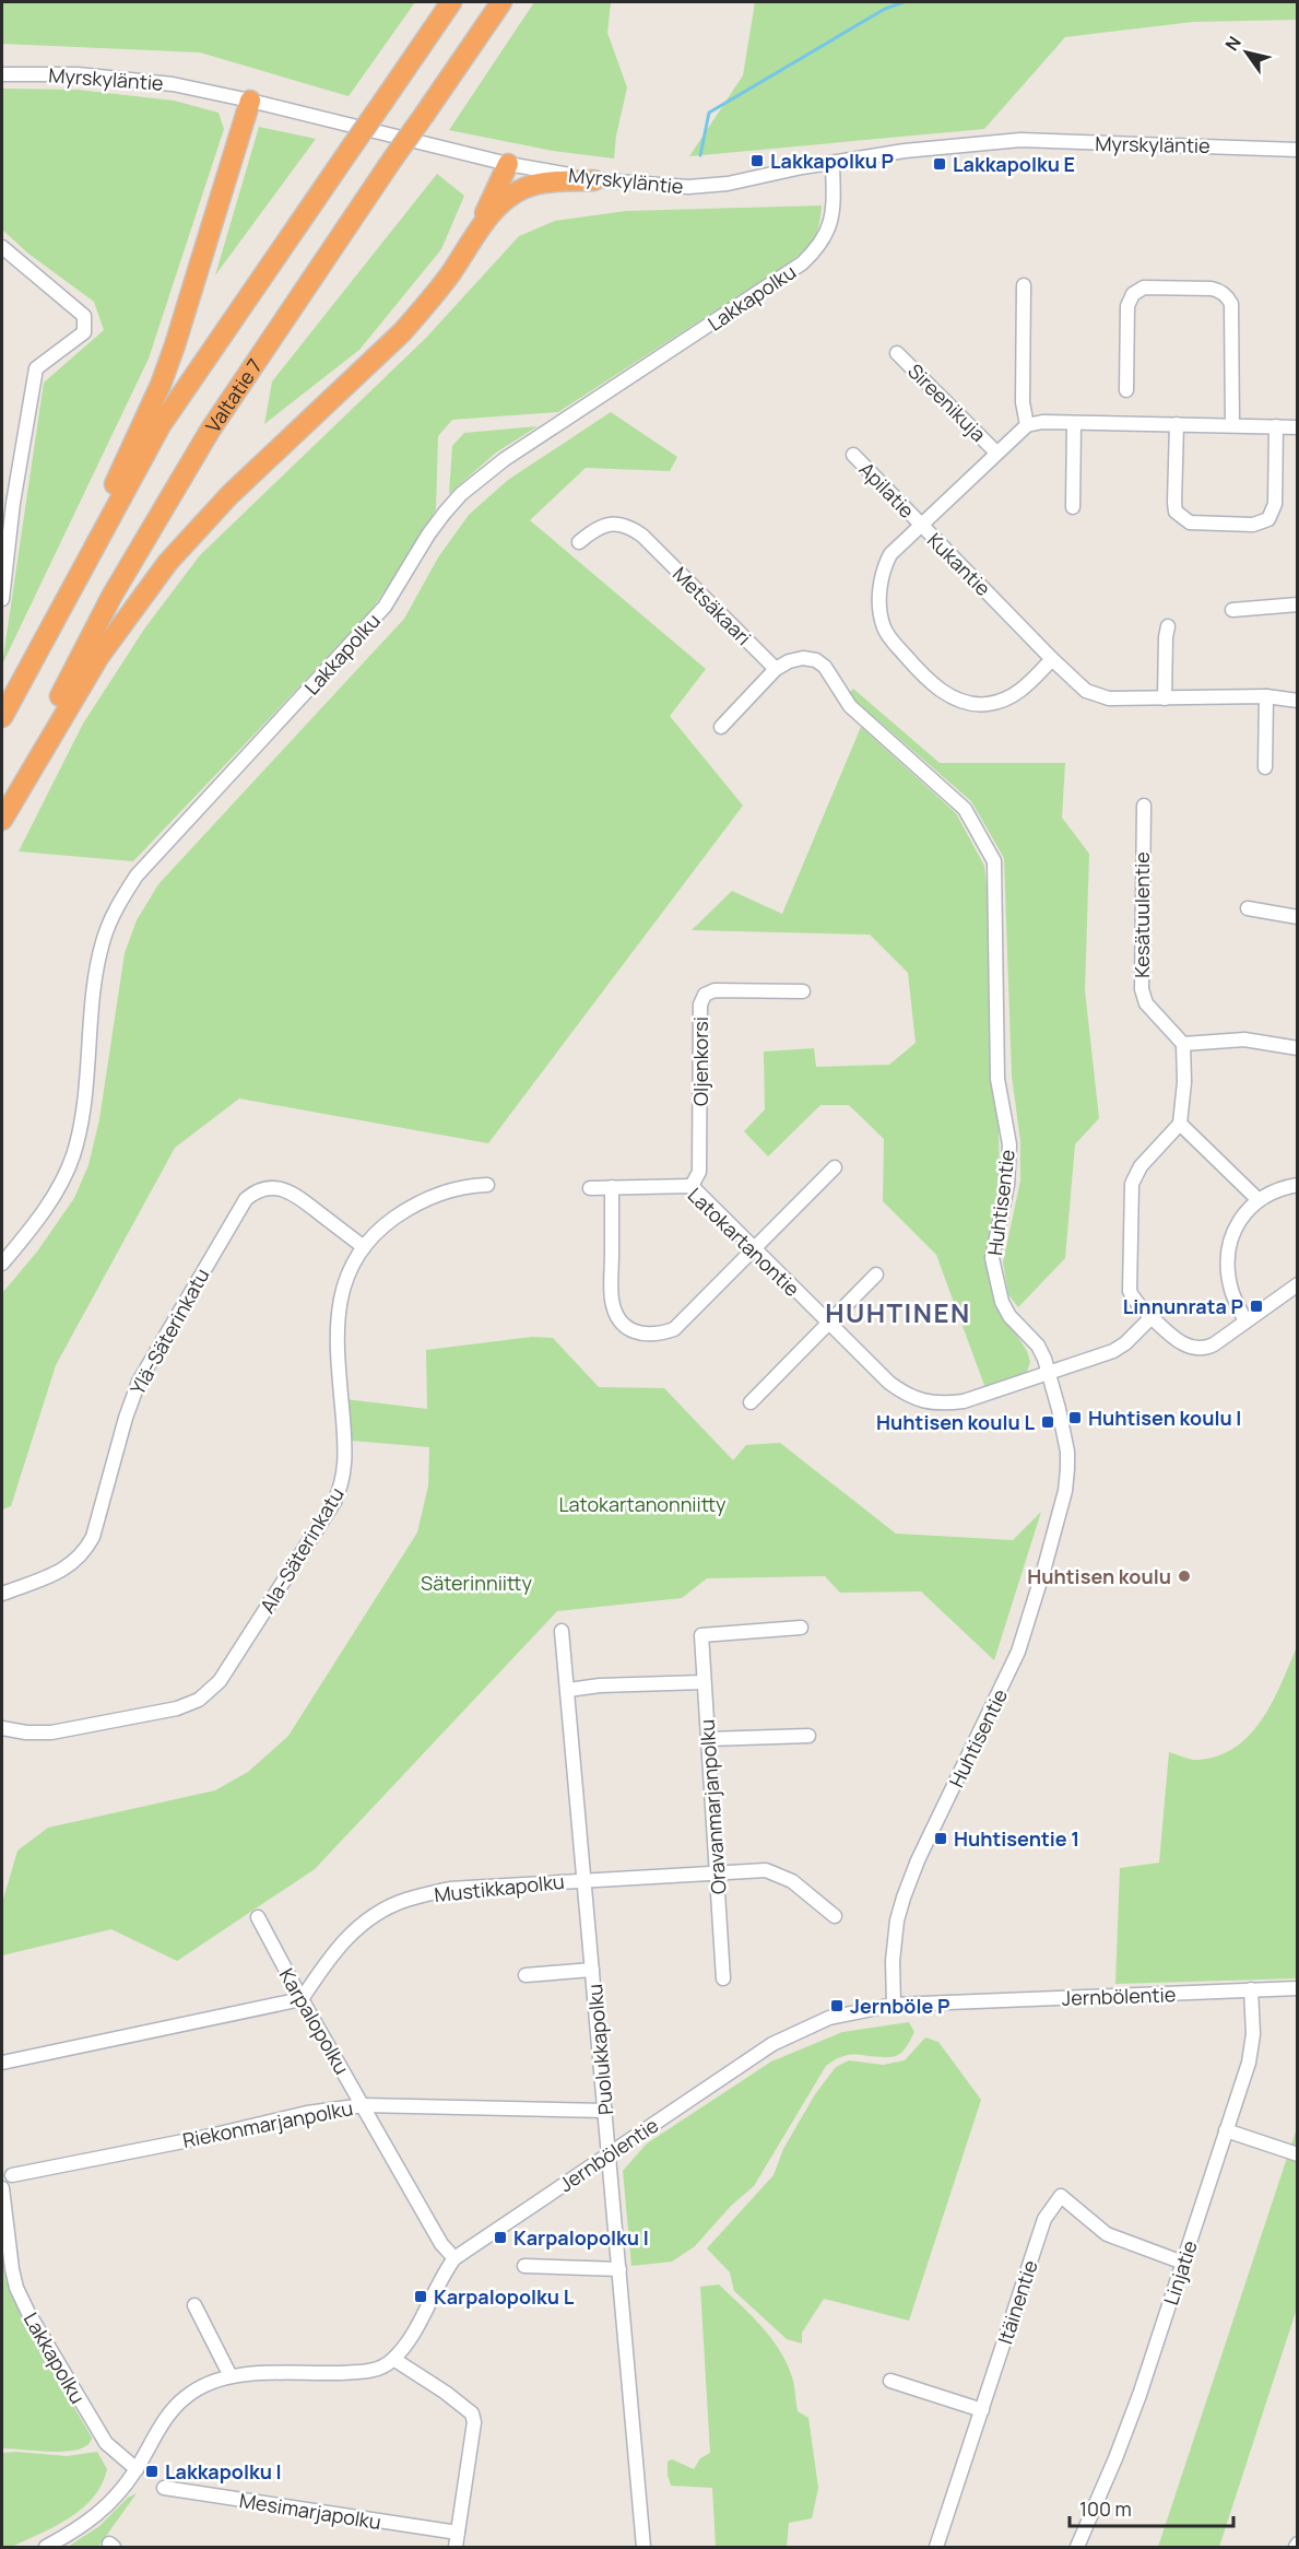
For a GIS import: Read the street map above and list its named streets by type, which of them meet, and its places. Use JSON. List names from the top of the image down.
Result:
{
  "streets": {
    "highway": ["Valtatie 7"],
    "street": [
      "Myrskyläntie",
      "Lakkapolku",
      "Sireenikuja",
      "Apilatie",
      "Kukantie",
      "Metsäkaari",
      "Kesätuulentie",
      "Oljenkorsi",
      "Huhtisentie",
      "Latokartanontie",
      "Ylä-Säterinkatu",
      "Ala-Säterinkatu",
      "Oravanmarjanpolku",
      "Mustikkapolku",
      "Jernbölentie",
      "Karpalopolku",
      "Puolukkapolku",
      "Riekonmarjanpolku",
      "Linjatie",
      "Itäinentie",
      "Mesimarjapolku"
    ]
  },
  "crossings": [
    ["Myrskyläntie", "Lakkapolku"],
    ["Sireenikuja", "Kukantie"],
    ["Apilatie", "Kukantie"],
    ["Metsäkaari", "Huhtisentie"],
    ["Oljenkorsi", "Latokartanontie"],
    ["Huhtisentie", "Latokartanontie"],
    ["Huhtisentie", "Jernbölentie"],
    ["Ylä-Säterinkatu", "Ala-Säterinkatu"],
    ["Oravanmarjanpolku", "Mustikkapolku"],
    ["Mustikkapolku", "Karpalopolku"],
    ["Mustikkapolku", "Puolukkapolku"],
    ["Jernbölentie", "Karpalopolku"],
    ["Jernbölentie", "Puolukkapolku"],
    ["Jernbölentie", "Linjatie"],
    ["Karpalopolku", "Riekonmarjanpolku"],
    ["Puolukkapolku", "Riekonmarjanpolku"],
    ["Linjatie", "Itäinentie"]
  ],
  "districts": ["HUHTINEN"],
  "parks": ["Latokartanonniitty", "Säterinniitty"],
  "places": {
    "transit": [
      "Lakkapolku P",
      "Lakkapolku E",
      "Linnunrata P",
      "Huhtisen koulu I",
      "Huhtisen koulu L",
      "Huhtisentie 1",
      "Jernböle P",
      "Karpalopolku I",
      "Karpalopolku L",
      "Lakkapolku I"
    ],
    "other": ["Huhtisen koulu"]
  },
  "scale_bar": "100 m",
  "north": "top left"
}
